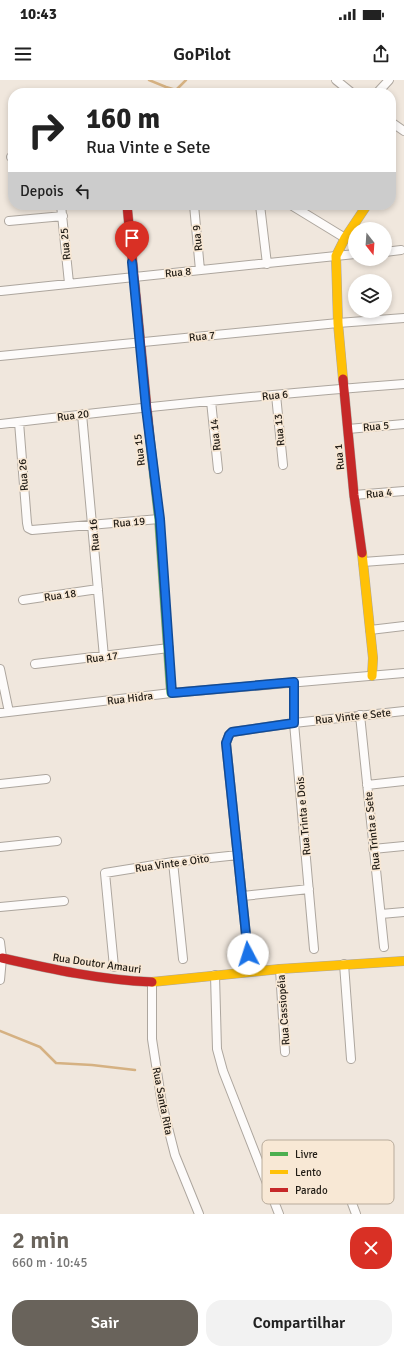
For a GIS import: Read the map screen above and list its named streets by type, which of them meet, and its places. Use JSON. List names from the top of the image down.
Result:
{
  "streets": {
    "street": [
      "Rua 9",
      "Rua 25",
      "Rua 8",
      "Rua 7",
      "Rua 6",
      "Rua 20",
      "Rua 5",
      "Rua 13",
      "Rua 14",
      "Rua 15",
      "Rua 1",
      "Rua 26",
      "Rua 4",
      "Rua 19",
      "Rua 16",
      "Rua 18",
      "Rua 17",
      "Rua Hidra",
      "Rua Vinte e Sete",
      "Rua Trinta e Dois",
      "Rua Trinta e Sete",
      "Rua Vinte e Oito",
      "Rua Doutor Amauri",
      "Rua Cassiopéia",
      "Rua Santa Rita"
    ]
  },
  "crossings": [
    ["Rua 9", "Rua 8"],
    ["Rua 25", "Rua 8"],
    ["Rua 8", "Rua 15"],
    ["Rua 8", "Rua 1"],
    ["Rua 7", "Rua 15"],
    ["Rua 7", "Rua 1"],
    ["Rua 6", "Rua 20"],
    ["Rua 6", "Rua 13"],
    ["Rua 6", "Rua 14"],
    ["Rua 6", "Rua 15"],
    ["Rua 6", "Rua 1"],
    ["Rua 20", "Rua 15"],
    ["Rua 20", "Rua 26"],
    ["Rua 20", "Rua 16"],
    ["Rua 5", "Rua 1"],
    ["Rua 15", "Rua 19"],
    ["Rua 15", "Rua 17"],
    ["Rua 15", "Rua Hidra"],
    ["Rua 1", "Rua 4"],
    ["Rua 1", "Rua Hidra"],
    ["Rua 26", "Rua 19"],
    ["Rua 19", "Rua 16"],
    ["Rua 16", "Rua 18"],
    ["Rua 16", "Rua 17"],
    ["Rua Hidra", "Rua Trinta e Dois"],
    ["Rua Vinte e Sete", "Rua Trinta e Dois"],
    ["Rua Vinte e Sete", "Rua Trinta e Sete"],
    ["Rua Vinte e Sete", "Rua Vinte e Oito"],
    ["Rua Doutor Amauri", "Rua Cassiopéia"],
    ["Rua Doutor Amauri", "Rua Santa Rita"]
  ],
  "legend": ["Livre", "Lento", "Parado"],
  "north": "bottom",
  "page": {
    "status": "10:43",
    "header": "GoPilot",
    "turn": ["160 m", "Rua Vinte e Sete"],
    "then": "Depois",
    "heading": ["2 min", "660 m · 10:45"],
    "buttons": ["Sair", "Compartilhar"]
  }
}
